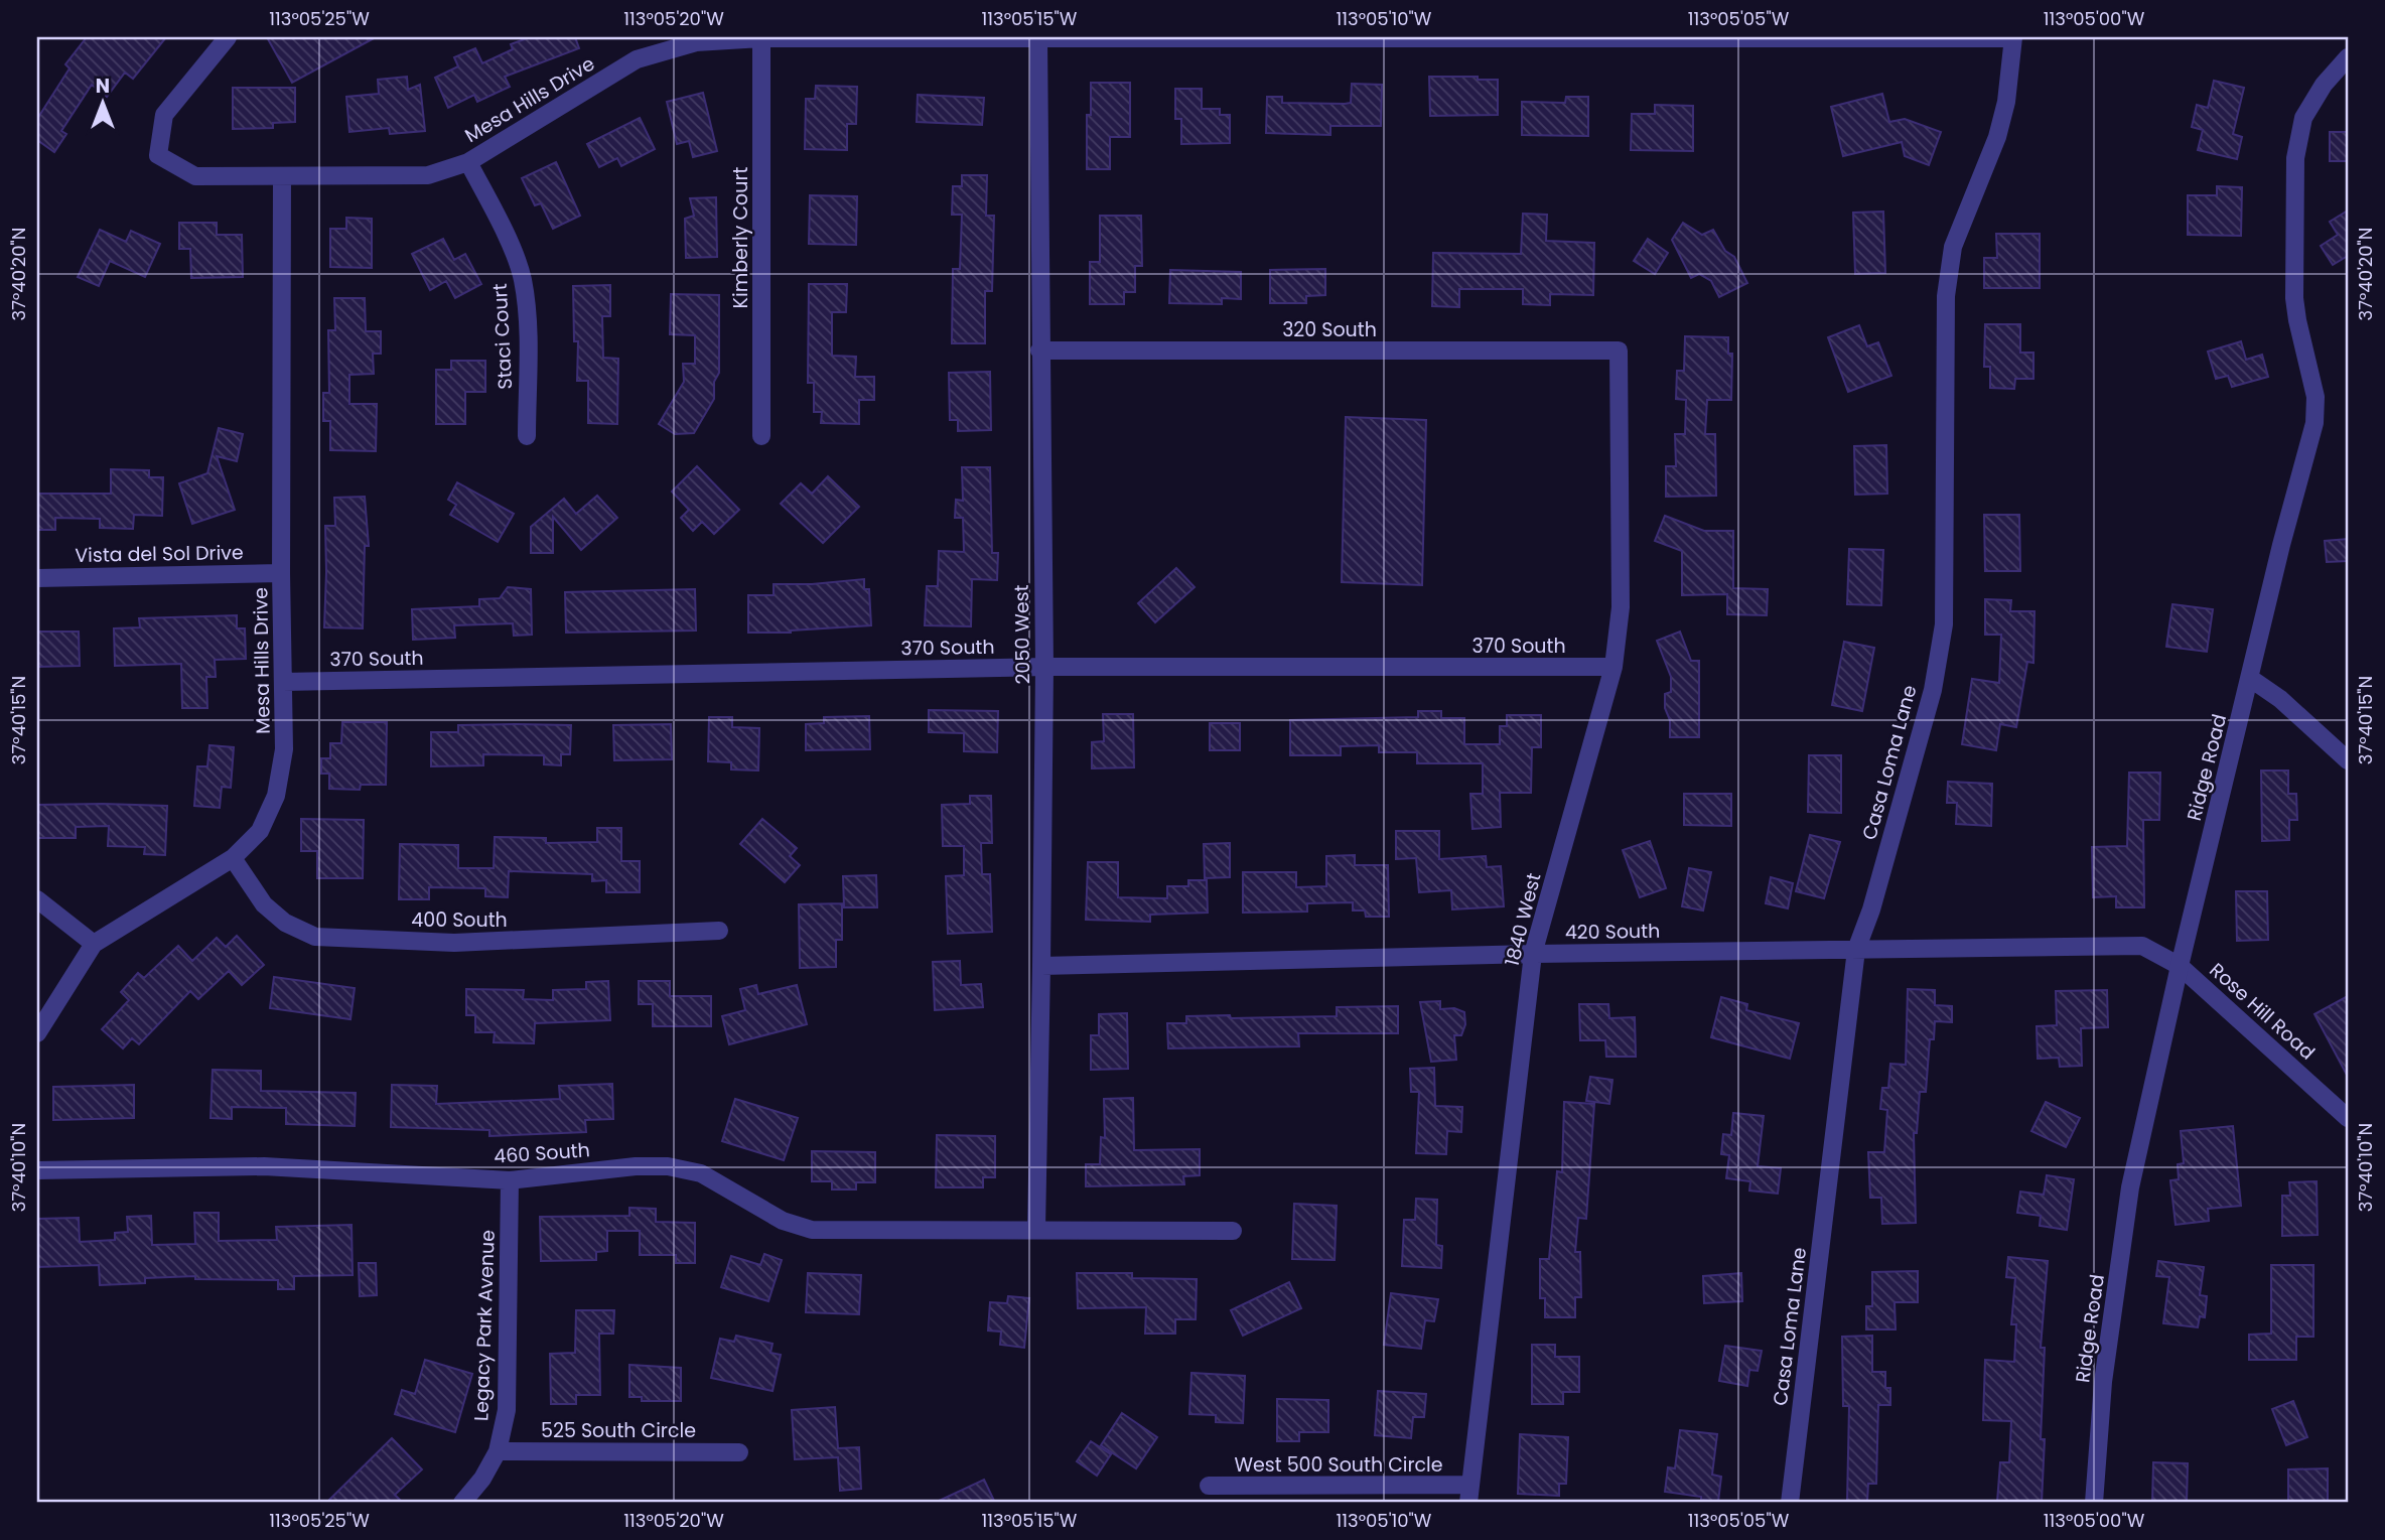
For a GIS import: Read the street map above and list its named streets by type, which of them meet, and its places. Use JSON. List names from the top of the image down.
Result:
{
  "streets": {
    "street": [
      "Mesa Hills Drive",
      "Kimberly Court",
      "320 South",
      "Staci Court",
      "Vista del Sol Drive",
      "2050 West",
      "370 South",
      "Casa Loma Lane",
      "Ridge Road",
      "400 South",
      "1840 West",
      "420 South",
      "Rose Hill Road",
      "460 South",
      "Legacy Park Avenue",
      "525 South Circle",
      "West 500 South Circle"
    ]
  },
  "crossings": [
    ["Mesa Hills Drive", "Kimberly Court"],
    ["Mesa Hills Drive", "Staci Court"],
    ["Mesa Hills Drive", "Vista del Sol Drive"],
    ["Mesa Hills Drive", "2050 West"],
    ["Mesa Hills Drive", "370 South"],
    ["Mesa Hills Drive", "Casa Loma Lane"],
    ["Mesa Hills Drive", "400 South"],
    ["320 South", "2050 West"],
    ["320 South", "1840 West"],
    ["2050 West", "370 South"],
    ["2050 West", "420 South"],
    ["2050 West", "460 South"],
    ["370 South", "1840 West"],
    ["Casa Loma Lane", "420 South"],
    ["Ridge Road", "420 South"],
    ["Ridge Road", "Rose Hill Road"],
    ["1840 West", "420 South"],
    ["1840 West", "West 500 South Circle"],
    ["420 South", "Rose Hill Road"],
    ["460 South", "Legacy Park Avenue"],
    ["Legacy Park Avenue", "525 South Circle"]
  ],
  "north": "top",
  "coordinates": [
    "113°05'25\"W",
    "113°05'20\"W",
    "113°05'15\"W",
    "113°05'10\"W",
    "113°05'05\"W",
    "113°05'00\"W",
    "37°40'20\"N",
    "37°40'15\"N",
    "37°40'10\"N"
  ]
}
